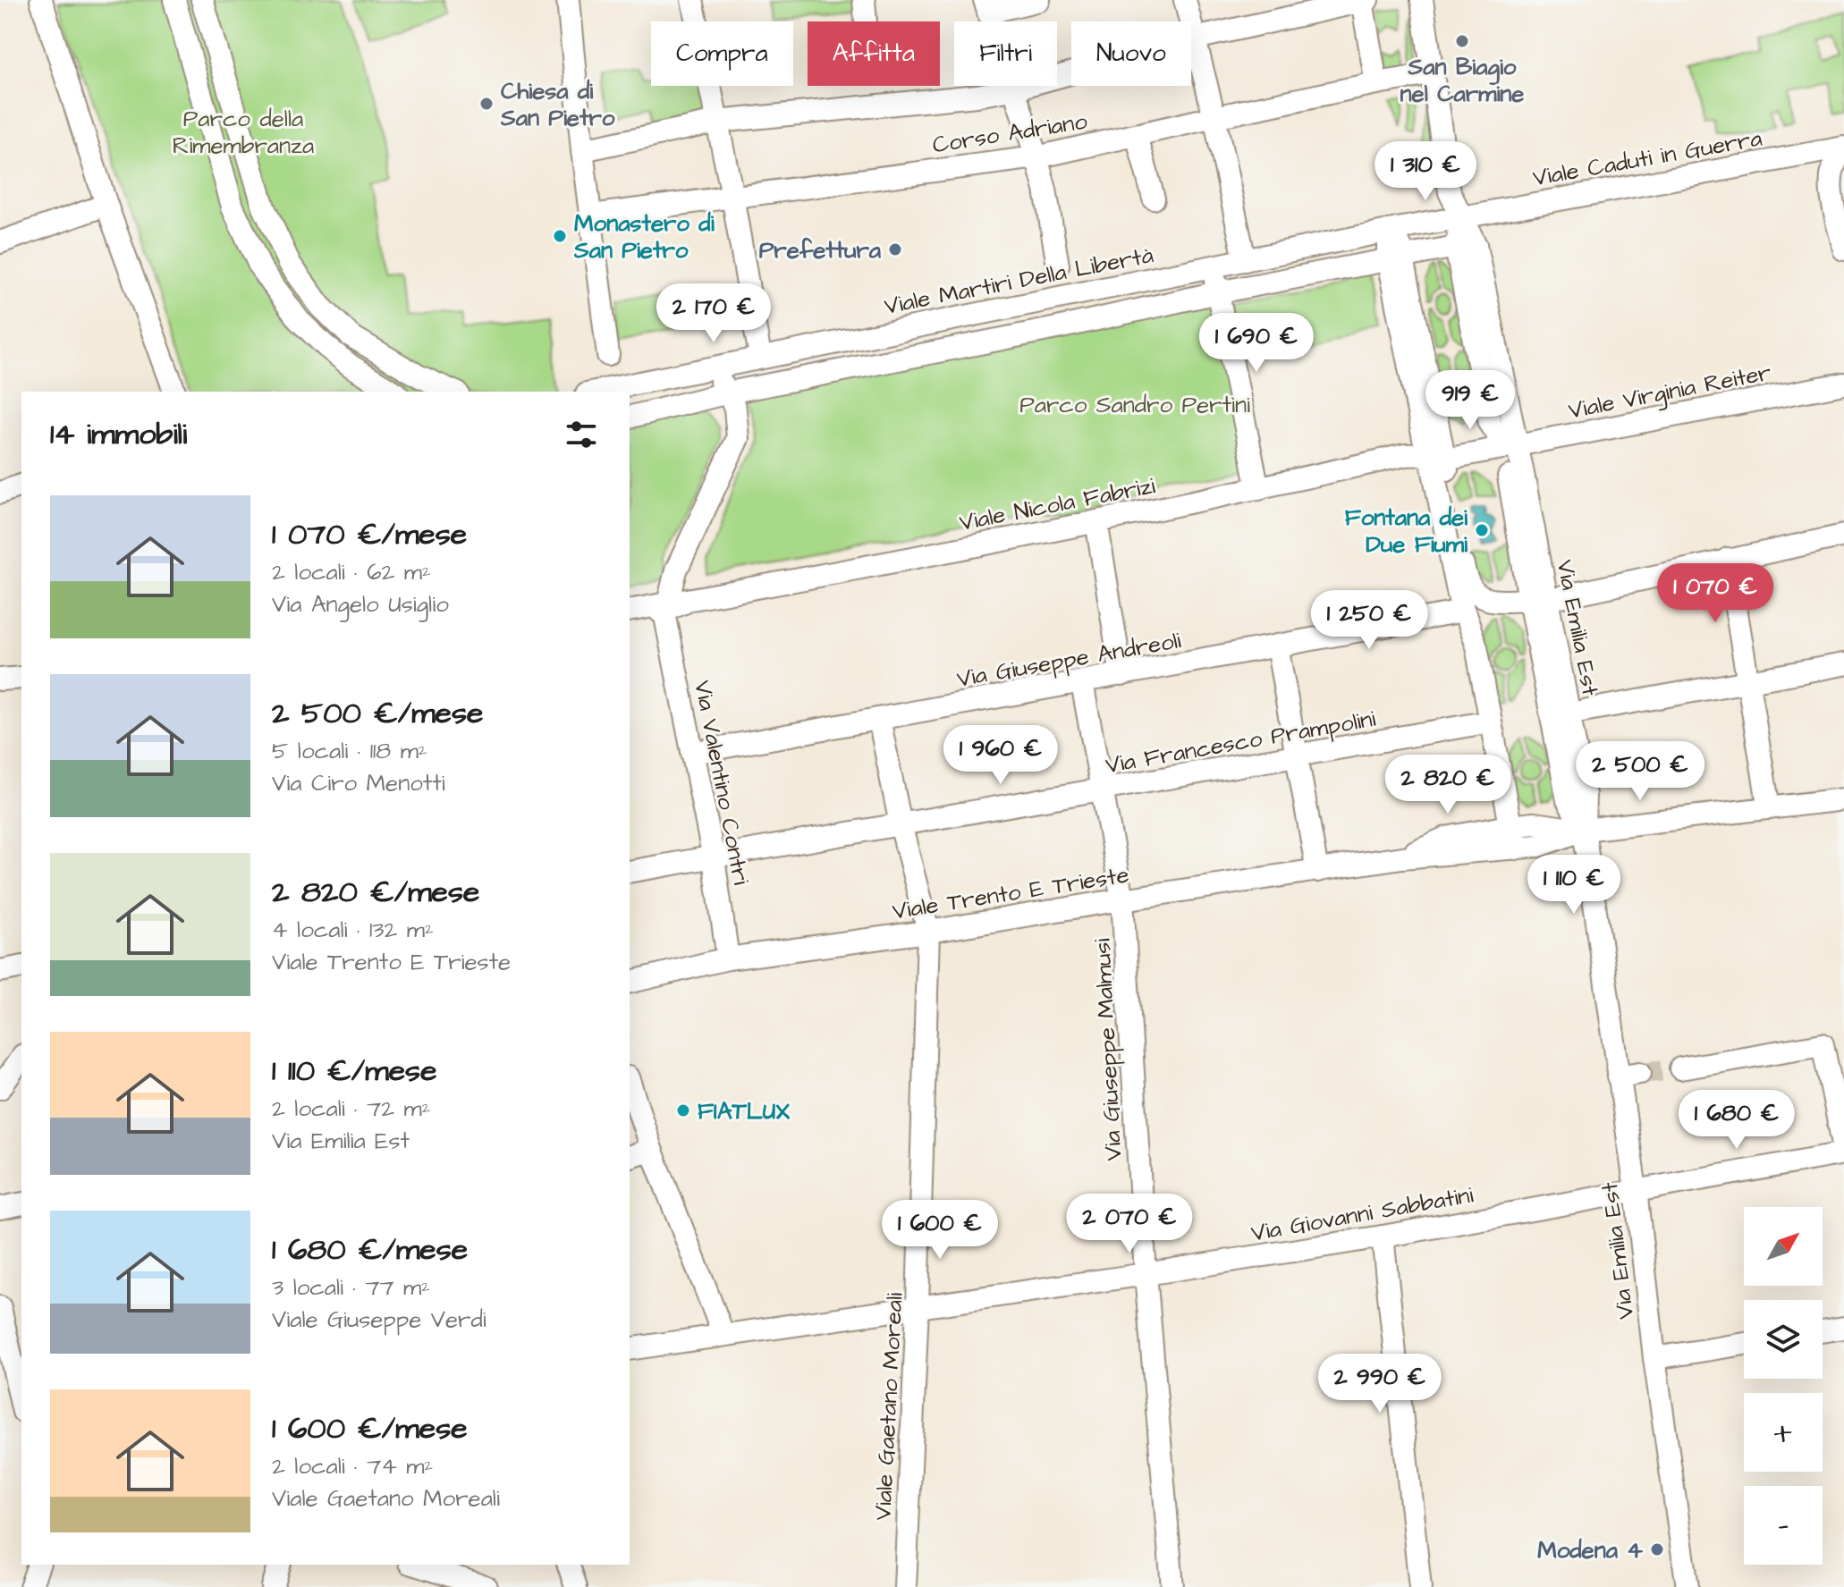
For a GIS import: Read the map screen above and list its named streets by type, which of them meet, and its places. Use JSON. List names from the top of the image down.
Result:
{
  "streets": {
    "street": [
      "Corso Adriano",
      "Viale Caduti in Guerra",
      "Viale Martiri Della Libertà",
      "Viale Virginia Reiter",
      "Viale Nicola Fabrizi",
      "Via Emilia Est",
      "Via Giuseppe Andreoli",
      "Via Francesco Prampolini",
      "Via Valentino Contri",
      "Viale Trento E Trieste",
      "Via Giuseppe Malmusi",
      "Via Giovanni Sabbatini",
      "Viale Gaetano Moreali"
    ]
  },
  "crossings": [
    ["Viale Caduti in Guerra", "Viale Martiri Della Libertà"],
    ["Viale Virginia Reiter", "Viale Nicola Fabrizi"],
    ["Viale Virginia Reiter", "Via Emilia Est"],
    ["Viale Nicola Fabrizi", "Via Valentino Contri"],
    ["Via Emilia Est", "Viale Trento E Trieste"],
    ["Via Emilia Est", "Via Giovanni Sabbatini"],
    ["Via Giuseppe Andreoli", "Via Valentino Contri"],
    ["Via Giuseppe Andreoli", "Via Giuseppe Malmusi"],
    ["Via Giuseppe Andreoli", "Viale Gaetano Moreali"],
    ["Via Francesco Prampolini", "Via Valentino Contri"],
    ["Via Francesco Prampolini", "Via Giuseppe Malmusi"],
    ["Via Francesco Prampolini", "Viale Gaetano Moreali"],
    ["Via Valentino Contri", "Viale Trento E Trieste"],
    ["Viale Trento E Trieste", "Via Giuseppe Malmusi"],
    ["Viale Trento E Trieste", "Viale Gaetano Moreali"],
    ["Via Giuseppe Malmusi", "Via Giovanni Sabbatini"],
    ["Via Giovanni Sabbatini", "Viale Gaetano Moreali"]
  ],
  "parks": ["Parco della Rimembranza", "Parco Sandro Pertini"],
  "places": [
    "San Biagio nel Carmine",
    "Chiesa di San Pietro",
    "Monastero di San Pietro",
    "Prefettura",
    "Fontana dei Due Fiumi",
    "FIATLUX",
    "Modena 4"
  ],
  "north": "top right",
  "page": {
    "chip": [
      "Compra",
      "Affitta",
      "Filtri",
      "Nuovo"
    ],
    "price": [
      "1 310 €",
      "2 170 €",
      "1 690 €",
      "919 €",
      "1 070 €",
      "1 250 €",
      "1 960 €",
      "2 500 €",
      "2 820 €",
      "1 110 €",
      "1 680 €",
      "2 070 €",
      "1 600 €",
      "2 990 €"
    ],
    "heading": "14 immobili",
    "list": [
      {
        "name": "1 070 €/mese",
        "note": "2 locali · 62 m² · Via Angelo Usiglio"
      },
      {
        "name": "2 500 €/mese",
        "note": "5 locali · 118 m² · Via Ciro Menotti"
      },
      {
        "name": "2 820 €/mese",
        "note": "4 locali · 132 m² · Viale Trento E Trieste"
      },
      {
        "name": "1 110 €/mese",
        "note": "2 locali · 72 m² · Via Emilia Est"
      },
      {
        "name": "1 680 €/mese",
        "note": "3 locali · 77 m² · Viale Giuseppe Verdi"
      },
      {
        "name": "1 600 €/mese",
        "note": "2 locali · 74 m² · Viale Gaetano Moreali"
      }
    ],
    "map_buttons": ["+", "−"]
  }
}
